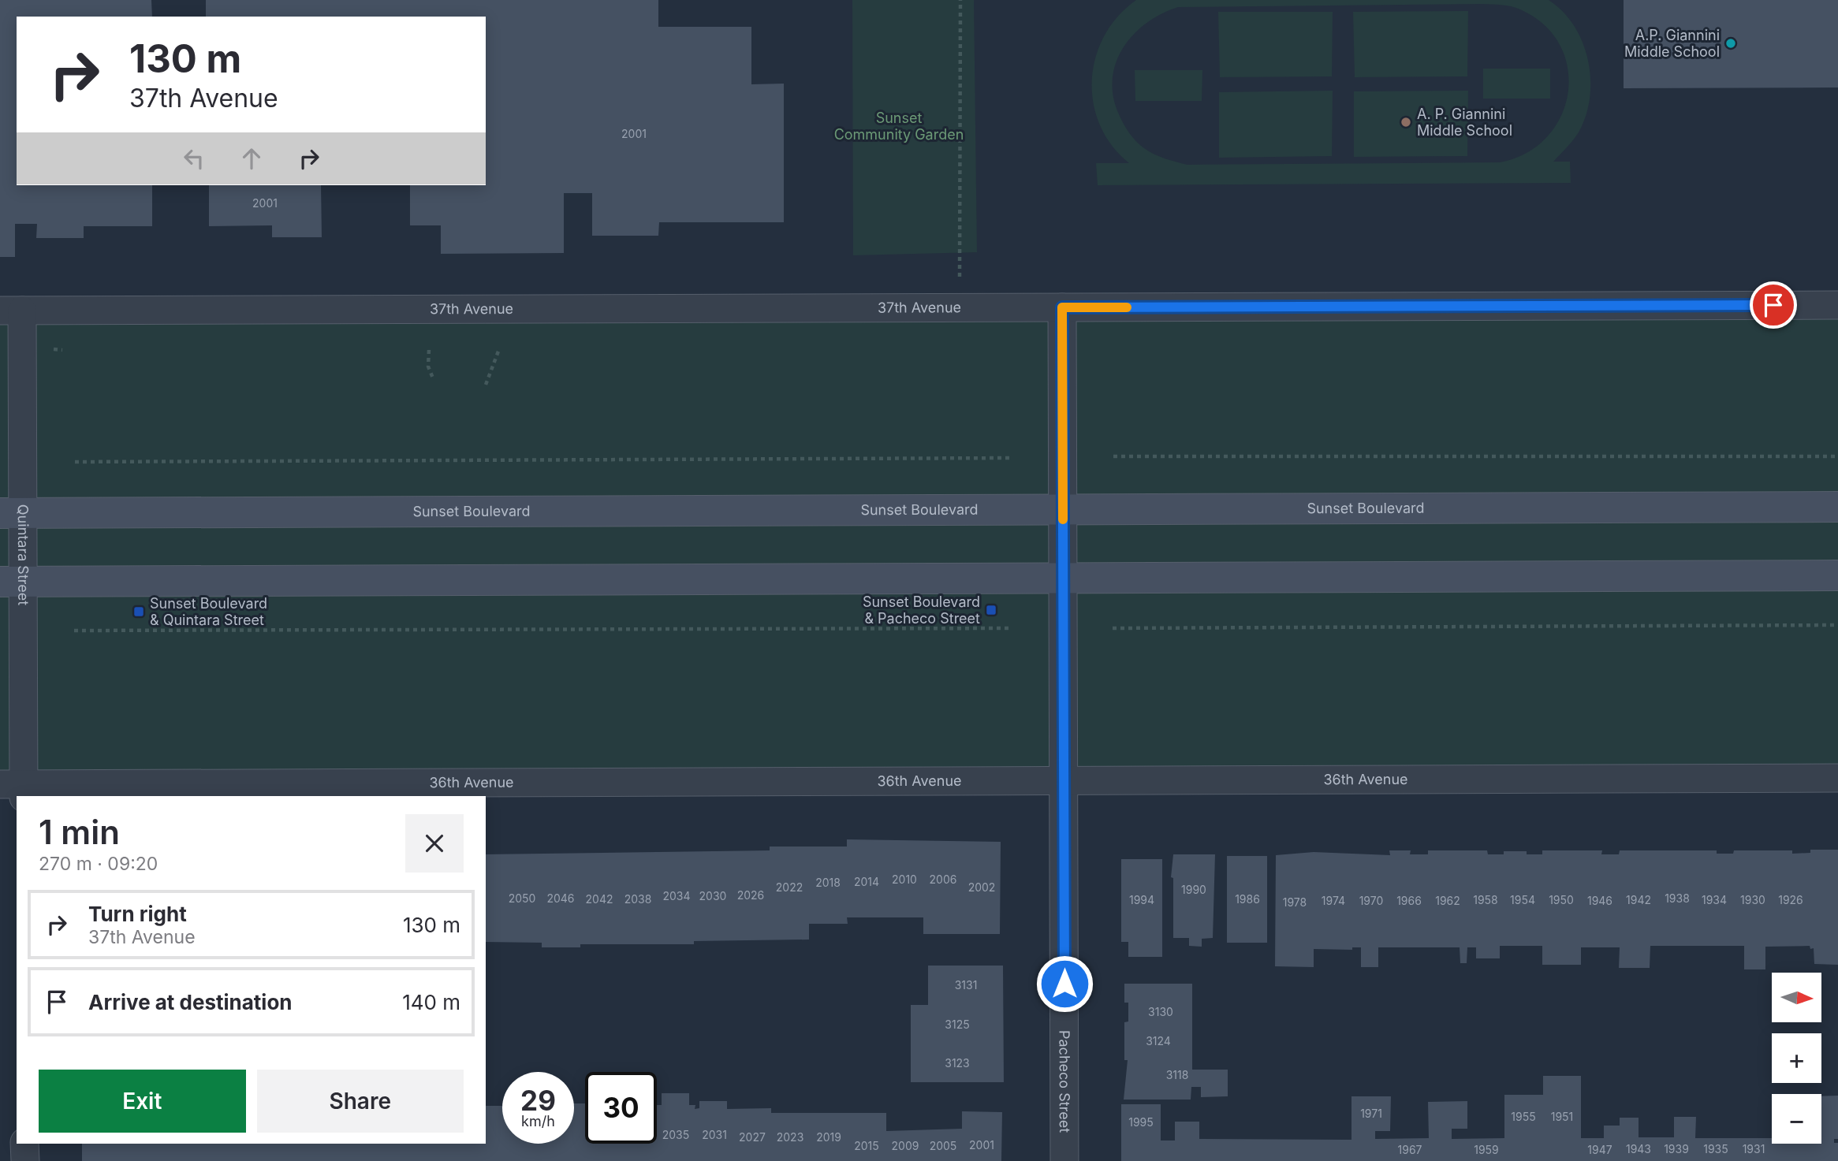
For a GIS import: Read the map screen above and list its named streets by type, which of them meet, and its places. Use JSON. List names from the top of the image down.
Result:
{
  "streets": {
    "main road": ["Sunset Boulevard"],
    "street": [
      "37th Avenue",
      "Quintara Street",
      "36th Avenue",
      "Pacheco Street"
    ]
  },
  "crossings": [
    ["37th Avenue", "Quintara Street"],
    ["37th Avenue", "Pacheco Street"],
    ["Sunset Boulevard", "Quintara Street"],
    ["Sunset Boulevard", "Pacheco Street"],
    ["Quintara Street", "36th Avenue"],
    ["36th Avenue", "Pacheco Street"]
  ],
  "parks": ["Sunset Community Garden"],
  "places": {
    "other": ["A.P. Giannini Middle School", "A. P. Giannini Middle School"],
    "transit": ["Sunset Boulevard & Pacheco Street", "Sunset Boulevard & Quintara Street"]
  },
  "house_numbers": [
    "2001",
    "2001",
    "2010",
    "2006",
    "2014",
    "2018",
    "2022",
    "2002",
    "1990",
    "2026",
    "2034",
    "2030",
    "2050",
    "2046",
    "1938",
    "2042",
    "2038",
    "1986",
    "1994",
    "1958",
    "1954",
    "1950",
    "1942",
    "1934",
    "1930",
    "1926",
    "1974",
    "1970",
    "1966",
    "1962",
    "1946",
    "1978",
    "3131",
    "3130",
    "3125",
    "3124",
    "3123",
    "3118",
    "1971",
    "1955",
    "1951",
    "1995",
    "2035",
    "2031",
    "2027",
    "2023",
    "2019",
    "2001",
    "2015",
    "2009",
    "2005",
    "1943",
    "1939",
    "1935",
    "1931",
    "1967",
    "1959",
    "1947"
  ],
  "north": "right",
  "page": {
    "turn": ["130 m", "37th Avenue"],
    "heading": ["1 min", "270 m · 09:20"],
    "list": [
      {
        "name": "Turn right",
        "note": "37th Avenue",
        "value": "130 m"
      },
      {
        "name": "Arrive at destination",
        "value": "140 m"
      }
    ],
    "map_buttons": ["+", "−"],
    "buttons": ["Exit", "Share"],
    "speed": "29 km/h",
    "limit": "30"
  }
}
